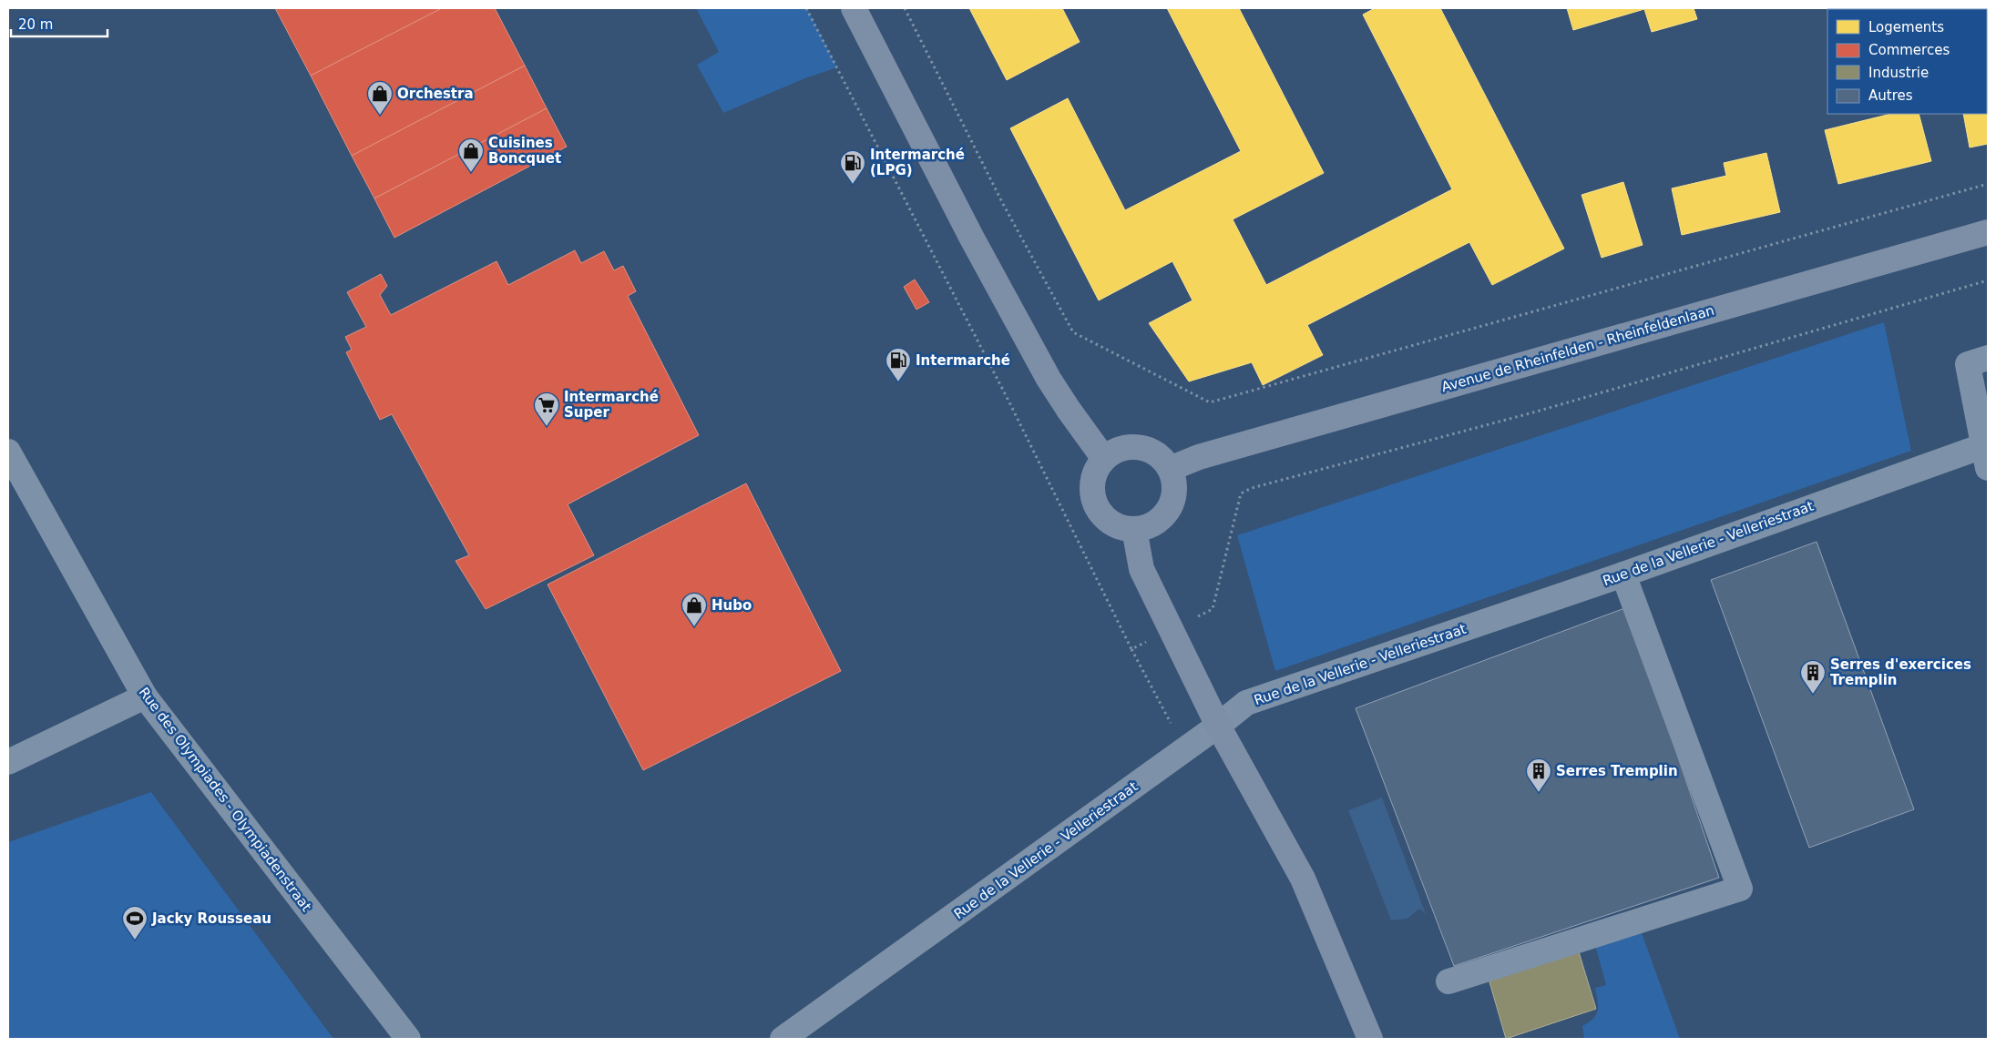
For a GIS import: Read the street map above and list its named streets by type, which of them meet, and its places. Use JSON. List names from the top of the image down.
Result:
{
  "streets": {
    "main road": ["Avenue de Rheinfelden - Rheinfeldenlaan"],
    "street": ["Rue de la Vellerie - Velleriestraat", "Rue des Olympiades - Olympiadenstraat"]
  },
  "places": {
    "shop": ["Orchestra", "Cuisines Boncquet", "Hubo"],
    "fuel station": ["Intermarché (LPG)", "Intermarché"],
    "supermarket": ["Intermarché Super"],
    "building": ["Serres d'exercices Tremplin", "Serres Tremplin"],
    "sports": ["Jacky Rousseau"]
  },
  "legend": [
    "Logements",
    "Commerces",
    "Industrie",
    "Autres"
  ],
  "scale_bar": "20 m"
}
